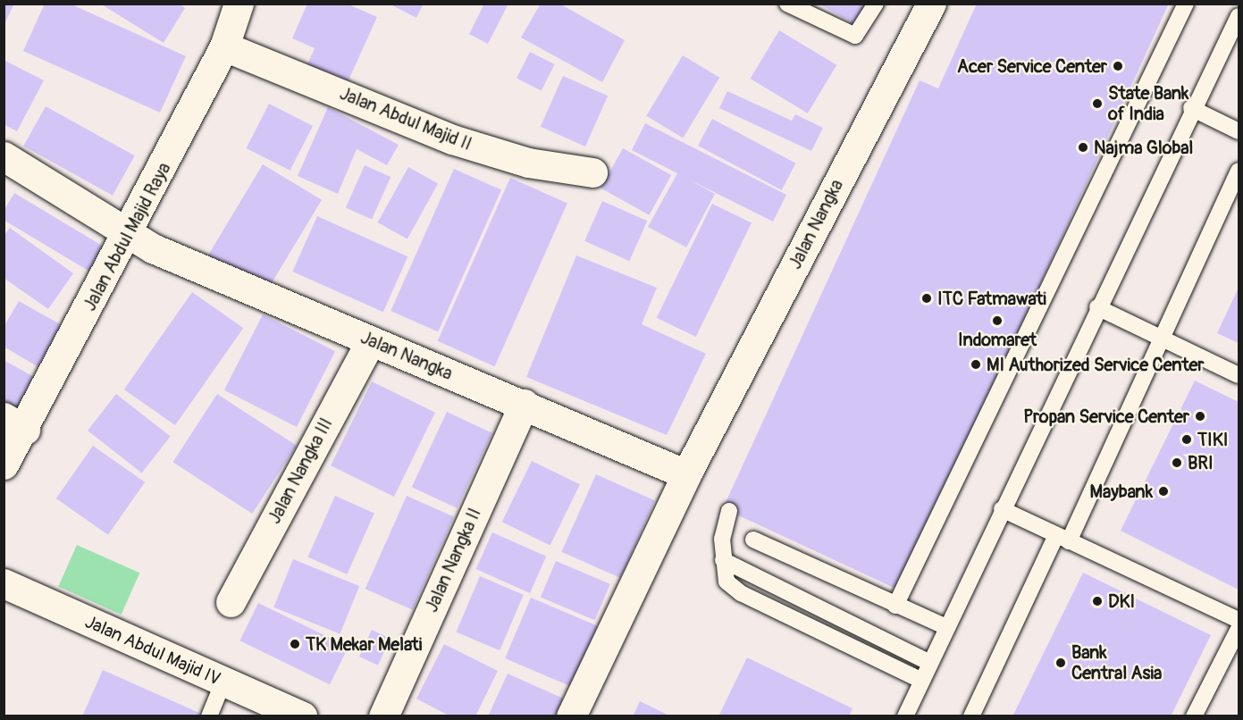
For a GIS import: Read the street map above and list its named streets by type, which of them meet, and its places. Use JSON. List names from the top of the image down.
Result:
{
  "streets": {
    "street": [
      "Jalan Abdul Majid II",
      "Jalan Nangka",
      "Jalan Abdul Majid Raya",
      "Jalan Nangka III",
      "Jalan Nangka II",
      "Jalan Abdul Majid IV"
    ]
  },
  "crossings": [
    ["Jalan Abdul Majid II", "Jalan Abdul Majid Raya"],
    ["Jalan Nangka", "Jalan Abdul Majid Raya"],
    ["Jalan Nangka", "Jalan Nangka III"],
    ["Jalan Nangka", "Jalan Nangka II"]
  ],
  "places": [
    "Acer Service Center",
    "State Bank of India",
    "Najma Global",
    "ITC Fatmawati",
    "Indomaret",
    "MI Authorized Service Center",
    "Propan Service Center",
    "TIKI",
    "BRI",
    "Maybank",
    "DKI",
    "TK Mekar Melati",
    "Bank Central Asia"
  ]
}
